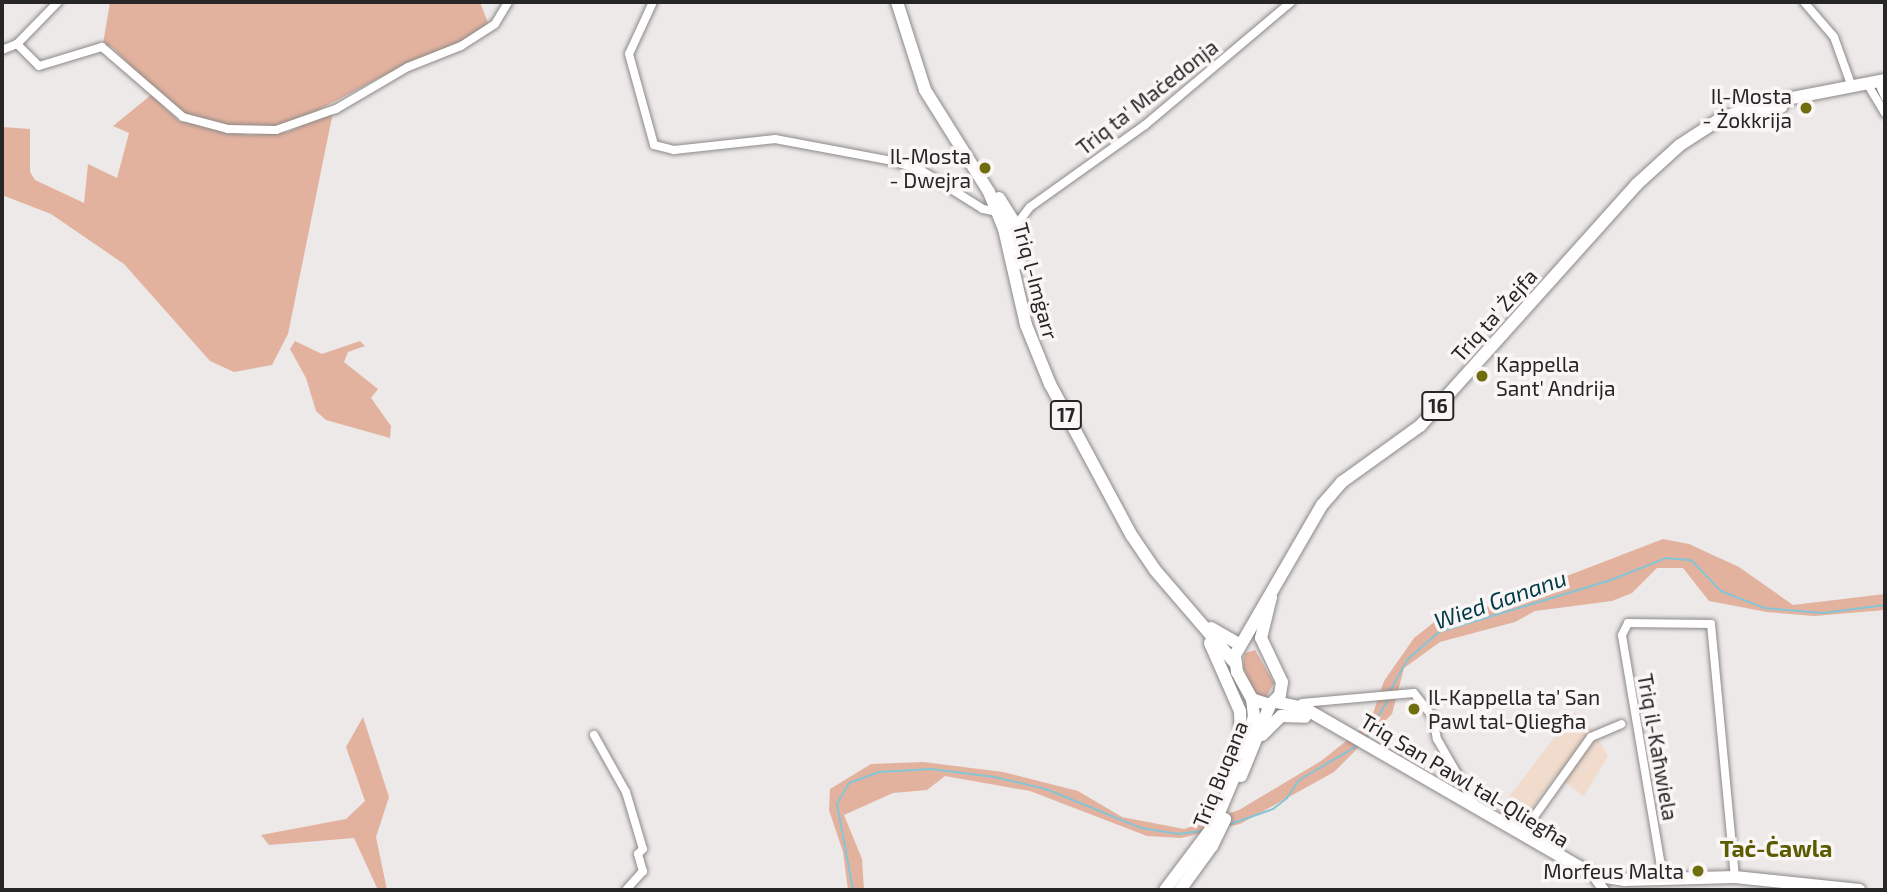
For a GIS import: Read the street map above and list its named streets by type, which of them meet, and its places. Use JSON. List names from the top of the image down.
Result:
{
  "streets": {
    "main road": [
      "Triq l-Imġarr",
      "Triq ta' Żejfa",
      "16",
      "17",
      "Triq Buqana",
      "Triq San Pawl tal-Qliegħa"
    ],
    "street": ["Triq ta' Maċedonja", "Triq il-Kaħwiela"]
  },
  "crossings": [
    ["Triq l-Imġarr", "Triq ta' Żejfa"],
    ["Triq l-Imġarr", "16"],
    ["Triq l-Imġarr", "Triq Buqana"],
    ["Triq l-Imġarr", "Triq San Pawl tal-Qliegħa"],
    ["Triq ta' Żejfa", "16"],
    ["Triq ta' Żejfa", "Triq San Pawl tal-Qliegħa"],
    ["Triq il-Kaħwiela", "Triq San Pawl tal-Qliegħa"],
    ["Triq Buqana", "Triq San Pawl tal-Qliegħa"]
  ],
  "districts": ["Taċ-Ċawla"],
  "water": ["Wied Gananu"],
  "places": [
    "Il-Mosta - Żokkrija",
    "Il-Mosta - Dwejra",
    "Kappella Sant' Andrija",
    "Il-Kappella ta' San Pawl tal-Qliegħa",
    "Morfeus Malta"
  ]
}
